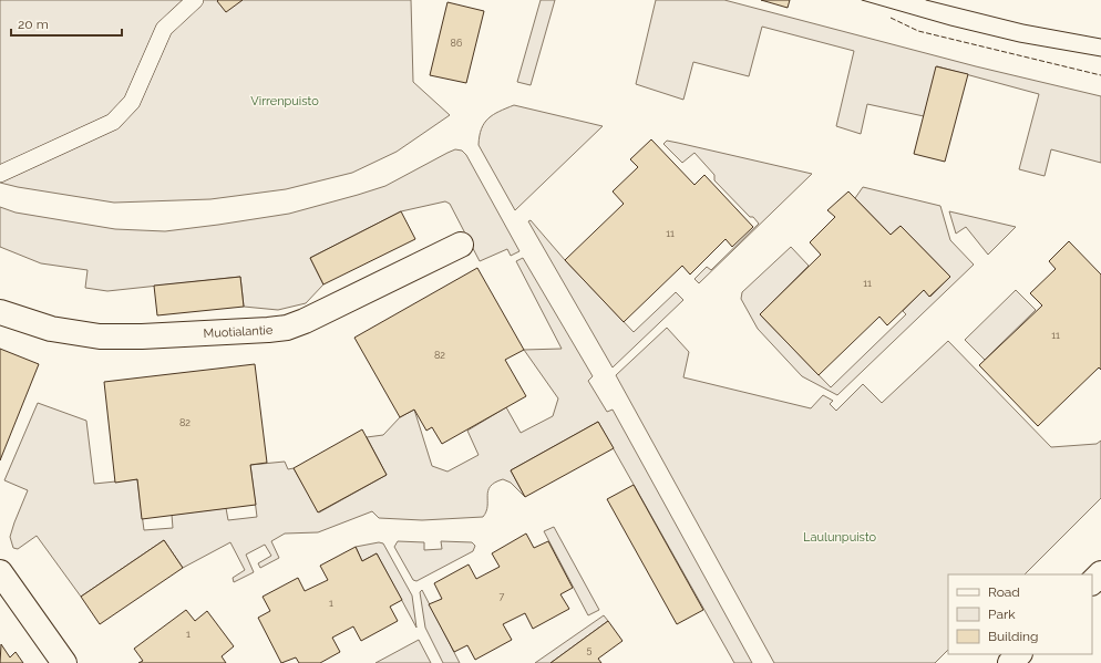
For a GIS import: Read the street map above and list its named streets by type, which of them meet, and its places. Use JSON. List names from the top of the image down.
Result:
{
  "streets": {
    "street": ["Muotialantie"]
  },
  "parks": ["Virrenpuisto", "Laulunpuisto"],
  "house_numbers": [
    "86",
    "11",
    "11",
    "11",
    "82",
    "82",
    "7",
    "1",
    "1",
    "5"
  ],
  "legend": ["Road", "Park", "Building"],
  "scale_bar": "20 m"
}
